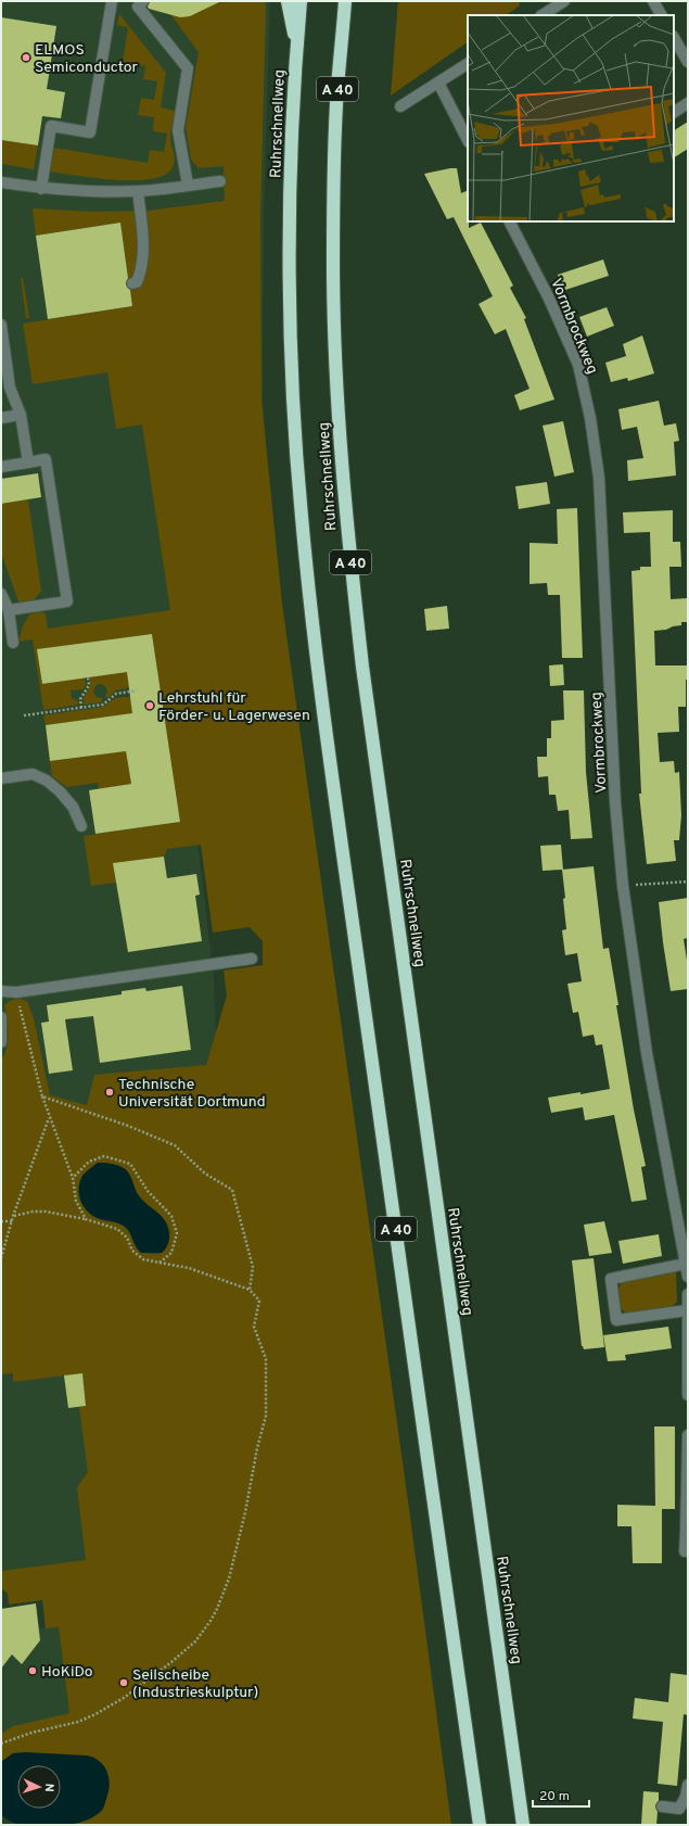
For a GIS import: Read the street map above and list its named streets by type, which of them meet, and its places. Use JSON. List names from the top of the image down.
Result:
{
  "streets": {
    "highway": ["A 40", "Ruhrschnellweg"],
    "street": ["Vormbrockweg"]
  },
  "places": [
    "ELMOS Semiconductor",
    "Lehrstuhl für Förder- u. Lagerwesen",
    "Technische Universität Dortmund",
    "HoKiDo",
    "Seilscheibe (Industrieskulptur)"
  ],
  "scale_bar": "20 m",
  "north": "right"
}
